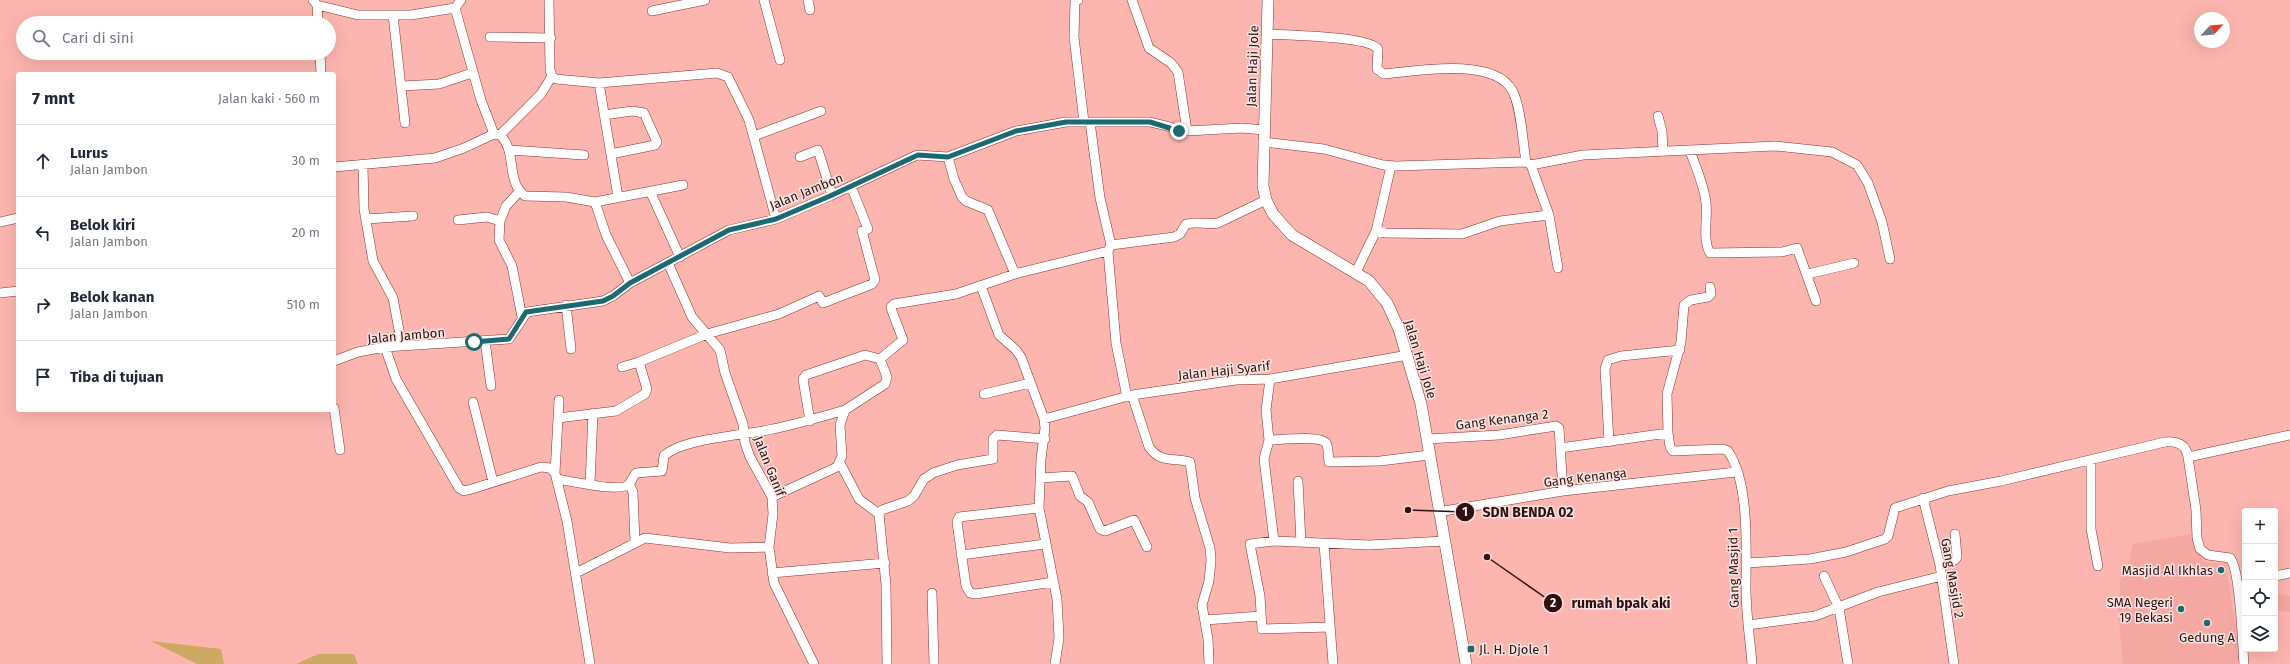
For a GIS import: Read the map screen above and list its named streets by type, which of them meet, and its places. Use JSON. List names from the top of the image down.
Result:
{
  "streets": {
    "main road": ["Jalan Haji Jole"],
    "street": [
      "Jalan Jambon",
      "Jalan Haji Syarif",
      "Gang Kenanga 2",
      "Jalan Ganif",
      "Gang Kenanga",
      "Gang Masjid 1",
      "Gang Masjid 2"
    ]
  },
  "crossings": [
    ["Jalan Haji Jole", "Jalan Jambon"],
    ["Jalan Haji Jole", "Jalan Haji Syarif"],
    ["Jalan Haji Jole", "Gang Kenanga 2"],
    ["Jalan Haji Jole", "Gang Kenanga"],
    ["Jalan Jambon", "Jalan Ganif"],
    ["Gang Kenanga", "Gang Masjid 1"]
  ],
  "places": {
    "other": [
      "SDN BENDA 02",
      "rumah bpak aki",
      "Masjid Al Ikhlas",
      "SMA Negeri 19 Bekasi",
      "Gedung A"
    ],
    "transit": ["Jl. H. Djole 1"]
  },
  "north": "top right",
  "page": {
    "search": "Cari di sini",
    "heading": ["7 mnt", "Jalan kaki · 560 m"],
    "list": [
      ["Lurus", "Jalan Jambon", "30 m"],
      ["Belok kiri", "Jalan Jambon", "20 m"],
      ["Belok kanan", "Jalan Jambon", "510 m"],
      "Tiba di tujuan"
    ],
    "map_buttons": ["+", "−"]
  }
}
